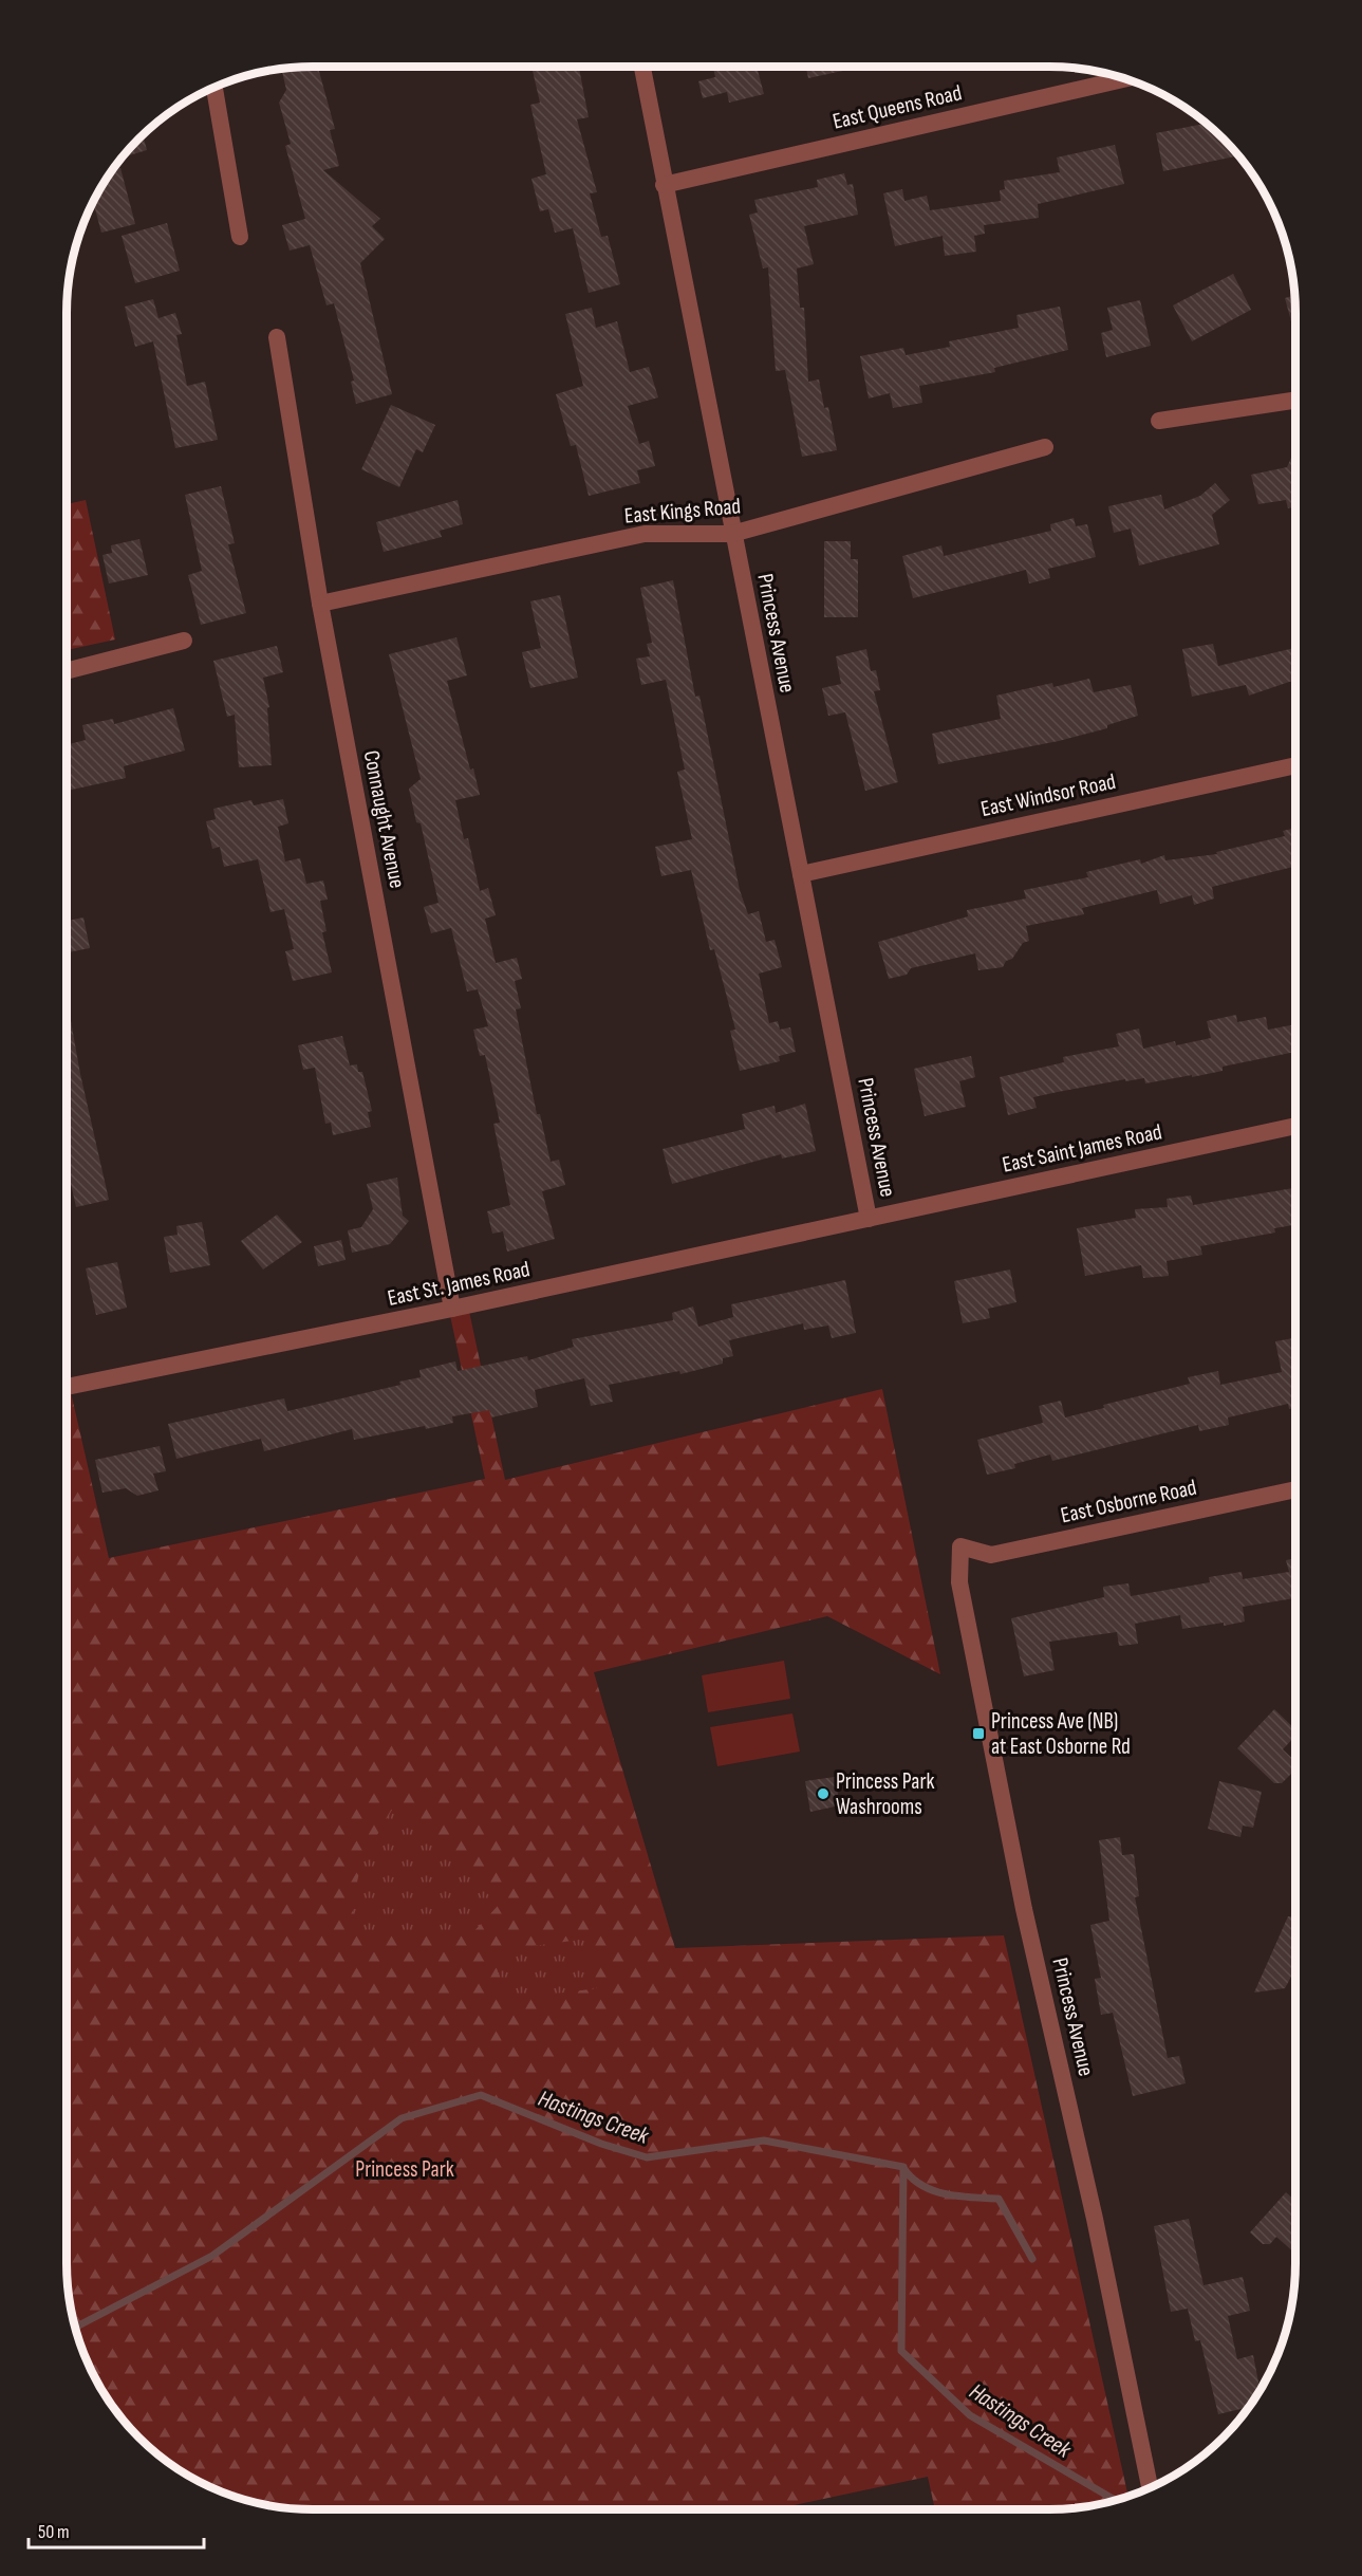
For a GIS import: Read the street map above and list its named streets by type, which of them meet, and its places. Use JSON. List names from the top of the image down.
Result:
{
  "streets": {
    "street": [
      "East Queens Road",
      "East Kings Road",
      "Princess Avenue",
      "East Windsor Road",
      "Connaught Avenue",
      "East Saint James Road",
      "East St. James Road",
      "East Osborne Road"
    ]
  },
  "crossings": [
    ["East Queens Road", "Princess Avenue"],
    ["East Kings Road", "Princess Avenue"],
    ["East Kings Road", "Connaught Avenue"],
    ["Princess Avenue", "East Windsor Road"],
    ["Princess Avenue", "East Saint James Road"],
    ["Princess Avenue", "East St. James Road"],
    ["Princess Avenue", "East Osborne Road"],
    ["Connaught Avenue", "East St. James Road"],
    ["East Saint James Road", "East St. James Road"]
  ],
  "water": ["Hastings Creek"],
  "parks": ["Princess Park"],
  "places": {
    "transit": ["Princess Ave (NB) at East Osborne Rd"],
    "other": ["Princess Park Washrooms"]
  },
  "scale_bar": "50 m"
}
